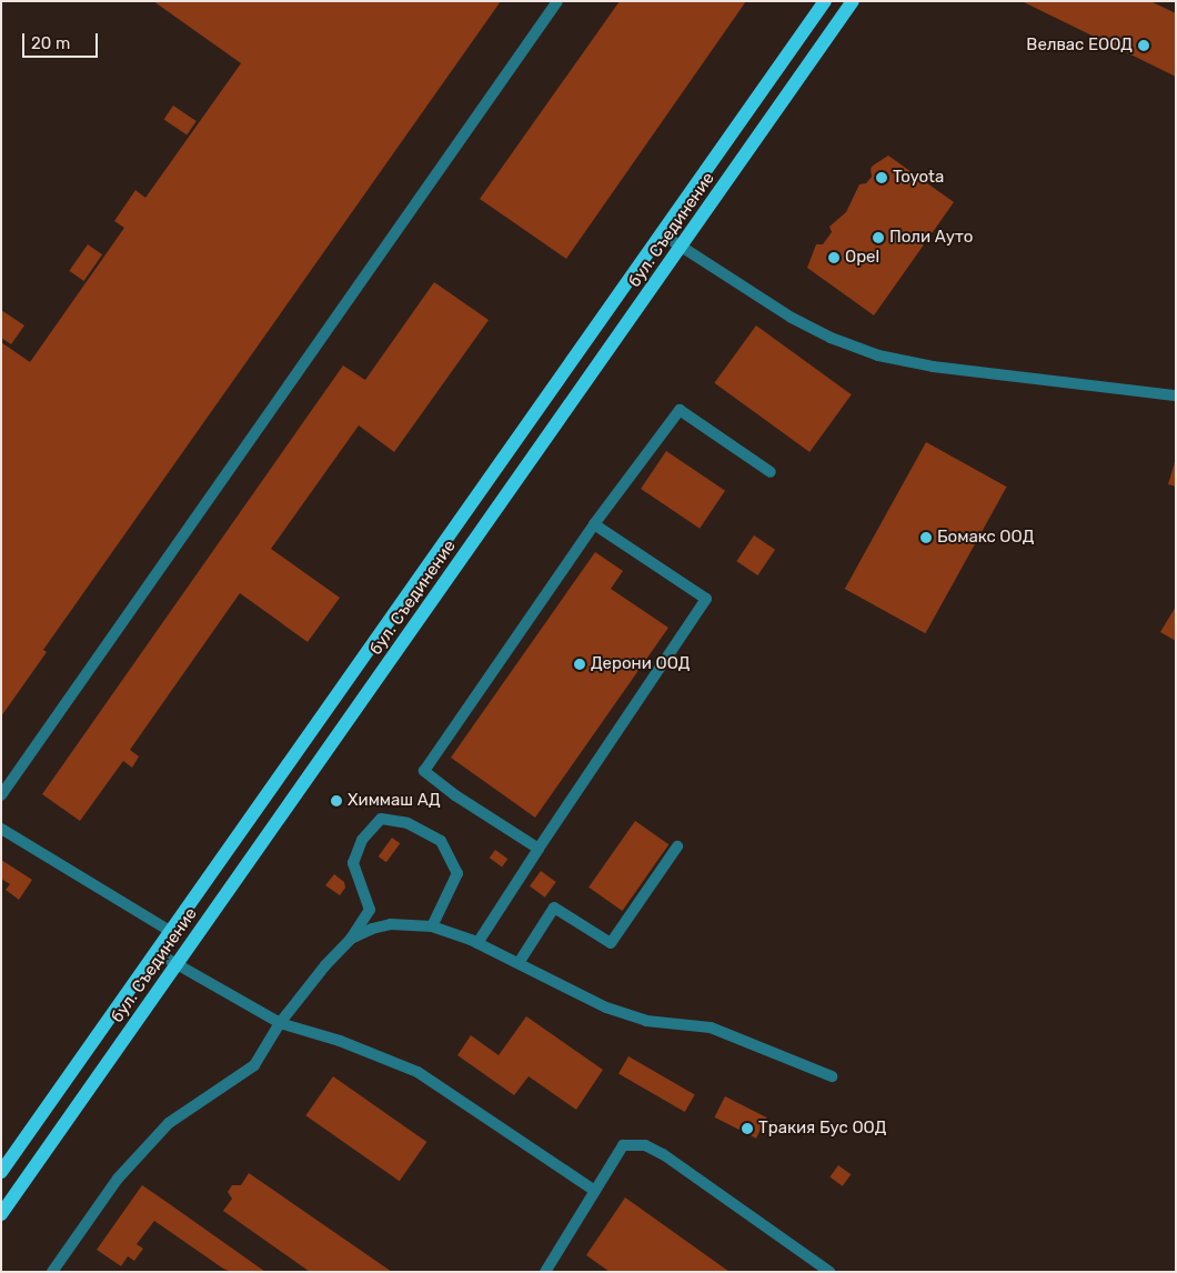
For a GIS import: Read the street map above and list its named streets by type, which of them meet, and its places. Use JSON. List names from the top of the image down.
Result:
{
  "streets": {
    "main road": ["бул. Съединение"]
  },
  "places": [
    "Велвас ЕООД",
    "Toyota",
    "Поли Ауто",
    "Opel",
    "Бомакс ООД",
    "Дерони ООД",
    "Химмаш АД",
    "Тракия Бус ООД"
  ],
  "scale_bar": "20 m"
}
